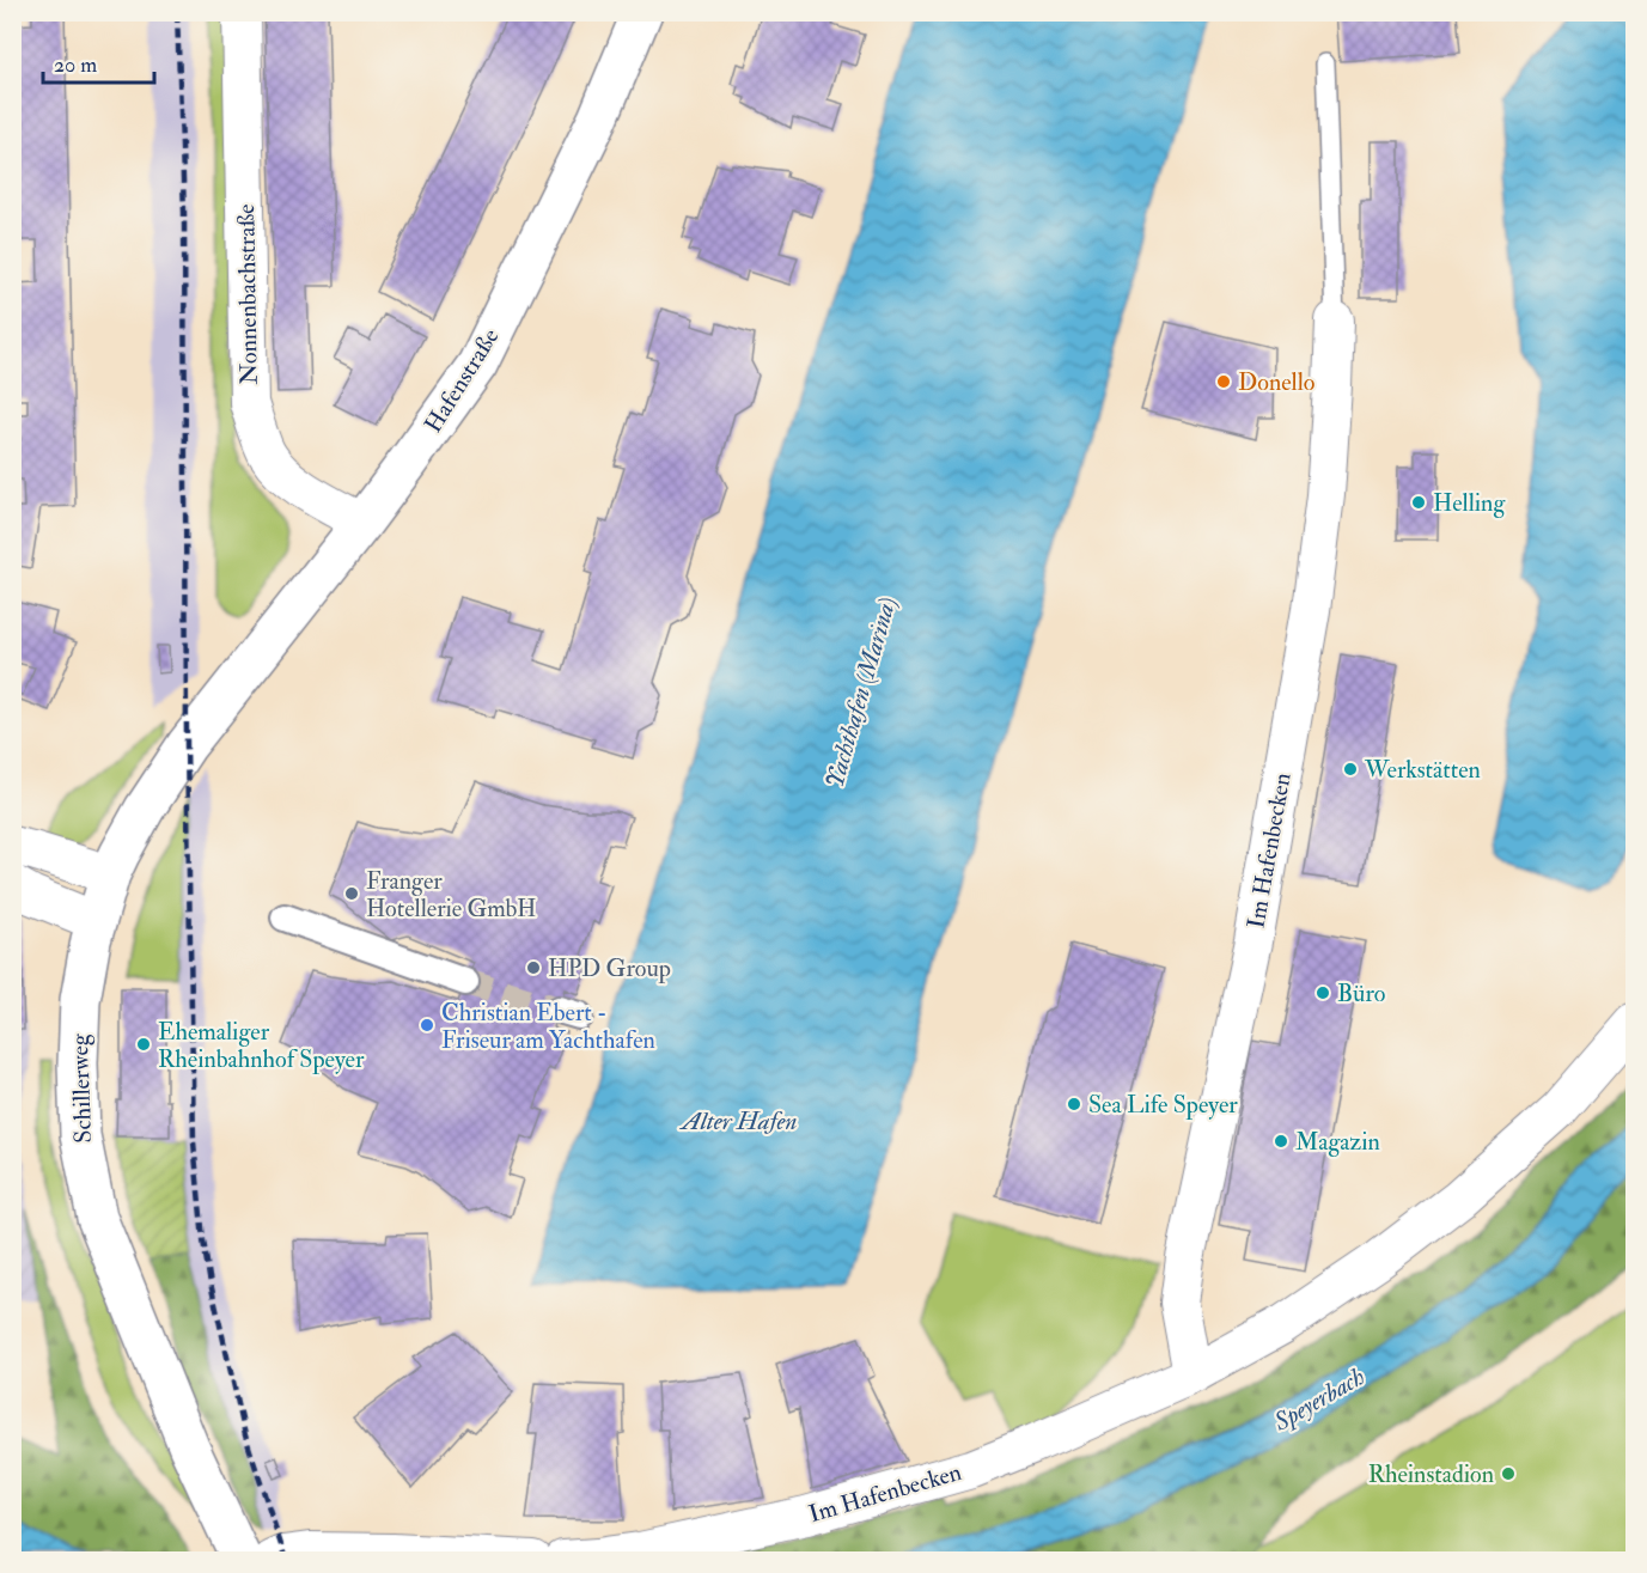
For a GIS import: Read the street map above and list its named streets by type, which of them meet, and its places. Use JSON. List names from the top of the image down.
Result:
{
  "streets": {
    "street": [
      "Nonnenbachstraße",
      "Hafenstraße",
      "Im Hafenbecken",
      "Schillerweg"
    ]
  },
  "crossings": [
    ["Nonnenbachstraße", "Hafenstraße"],
    ["Hafenstraße", "Schillerweg"]
  ],
  "water": ["Yachthafen (Marina)", "Alter Hafen", "Speyerbach"],
  "places": [
    "Donello",
    "Helling",
    "Werkstätten",
    "Franger Hotellerie GmbH",
    "HPD Group",
    "Büro",
    "Christian Ebert - Friseur am Yachthafen",
    "Ehemaliger Rheinbahnhof Speyer",
    "Sea Life Speyer",
    "Magazin",
    "Rheinstadion"
  ],
  "scale_bar": "20 m"
}
